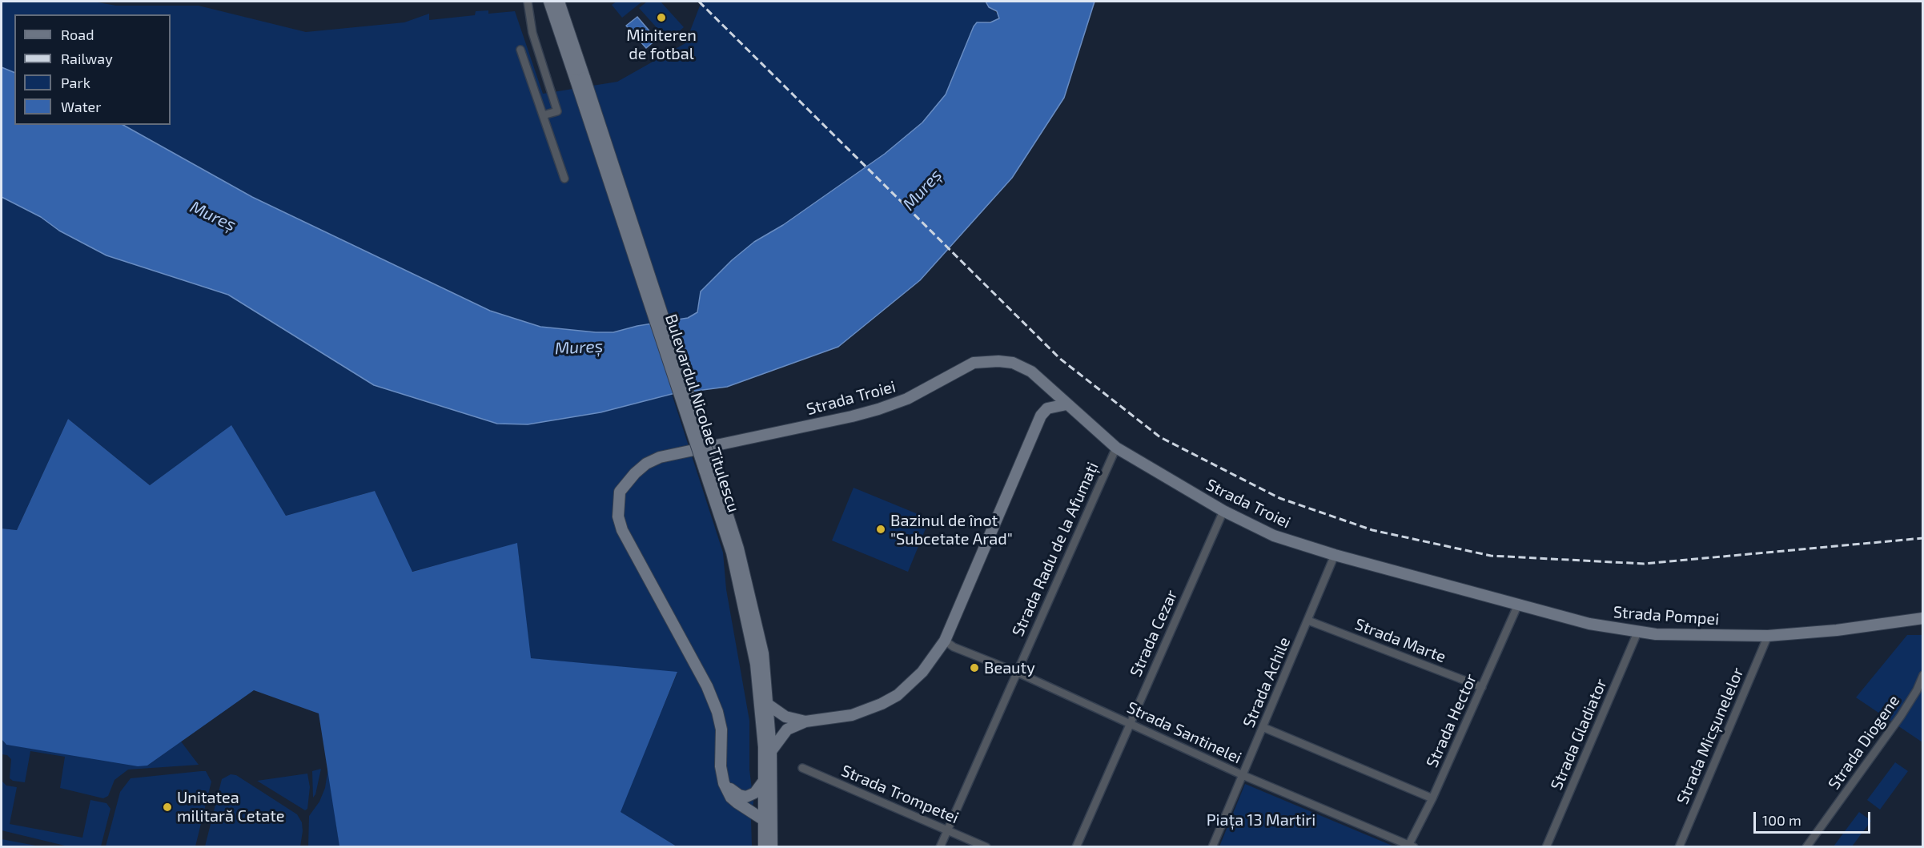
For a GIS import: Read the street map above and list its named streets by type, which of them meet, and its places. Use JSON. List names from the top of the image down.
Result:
{
  "streets": {
    "main road": ["Strada Troiei", "Bulevardul Nicolae Titulescu", "Strada Pompei"],
    "street": [
      "Strada Radu de la Afumați",
      "Strada Cezar",
      "Strada Marte",
      "Strada Achile",
      "Strada Hector",
      "Strada Santinelei",
      "Strada Gladiator",
      "Strada Micșunelelor",
      "Strada Diogene",
      "Strada Trompetei"
    ]
  },
  "crossings": [
    ["Strada Troiei", "Strada Radu de la Afumați"],
    ["Strada Troiei", "Strada Pompei"],
    ["Strada Troiei", "Strada Cezar"],
    ["Strada Troiei", "Strada Achile"],
    ["Strada Radu de la Afumați", "Strada Santinelei"],
    ["Strada Radu de la Afumați", "Strada Trompetei"],
    ["Strada Pompei", "Strada Hector"],
    ["Strada Pompei", "Strada Gladiator"],
    ["Strada Pompei", "Strada Micșunelelor"],
    ["Strada Cezar", "Strada Santinelei"],
    ["Strada Marte", "Strada Achile"],
    ["Strada Marte", "Strada Hector"],
    ["Strada Achile", "Strada Santinelei"],
    ["Strada Hector", "Strada Santinelei"]
  ],
  "water": ["Mureș"],
  "parks": ["Piața 13 Martiri"],
  "places": [
    "Miniteren de fotbal",
    "Bazinul de înot \"Subcetate Arad\"",
    "Beauty",
    "Unitatea militară Cetate"
  ],
  "legend": [
    "Road",
    "Railway",
    "Park",
    "Water"
  ],
  "scale_bar": "100 m"
}
